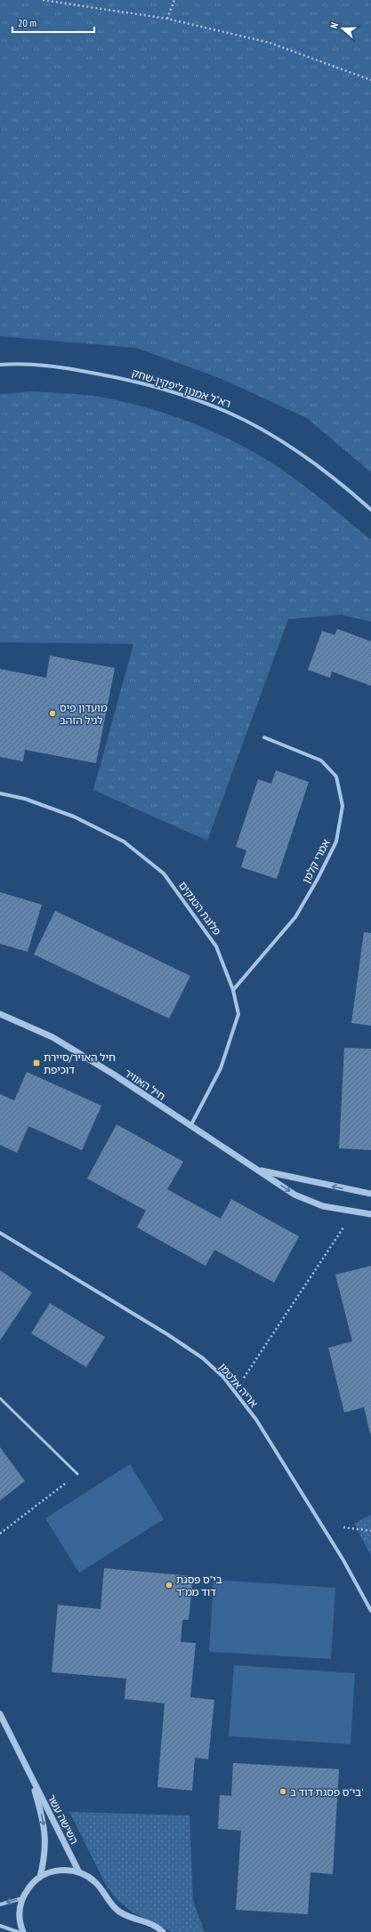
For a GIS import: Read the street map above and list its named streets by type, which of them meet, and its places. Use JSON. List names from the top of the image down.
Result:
{
  "streets": {
    "street": [
      "רא\"ל אמנון ליפקין-שחק",
      "אמרי קלמן",
      "פלוגת הטנקים",
      "חיל האוויר",
      "אריה אלטמן",
      "השישה עשר"
    ]
  },
  "crossings": [
    ["אמרי קלמן", "פלוגת הטנקים"],
    ["פלוגת הטנקים", "חיל האוויר"]
  ],
  "places": {
    "other": ["מועדון פיס לגיל הזהב", "בי\"ס פסגת דוד ממ\"ד", "בי\"ס פסגת דוד ב'"],
    "transit": ["חיל האויר/סיירת דוכיפת"]
  },
  "scale_bar": "20 m",
  "north": "left"
}
